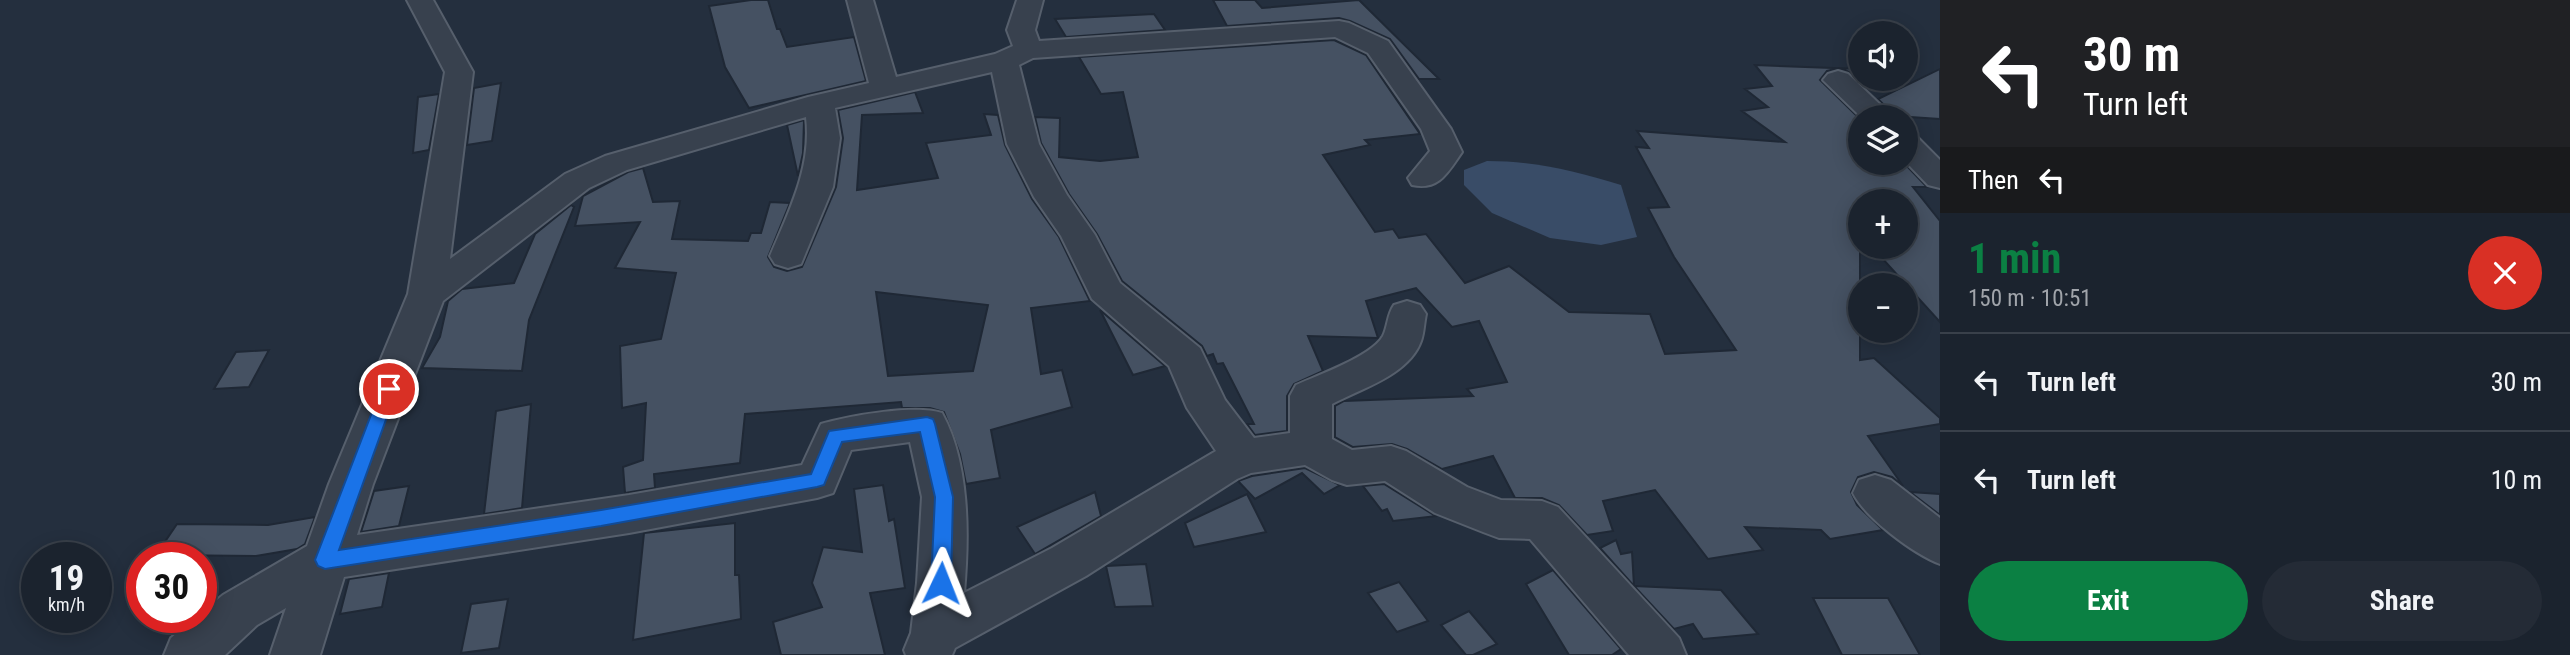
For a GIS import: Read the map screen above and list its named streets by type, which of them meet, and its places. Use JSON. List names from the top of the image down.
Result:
{
  "page": {
    "turn": ["30 m", "Turn left"],
    "map_buttons": ["+", "−"],
    "then": "Then",
    "heading": ["1 min", "150 m · 10:51"],
    "list": [
      {
        "name": "Turn left",
        "value": "30 m"
      },
      {
        "name": "Turn left",
        "value": "10 m"
      }
    ],
    "speed": "19 km/h",
    "limit": "30",
    "buttons": ["Exit", "Share"]
  }
}
